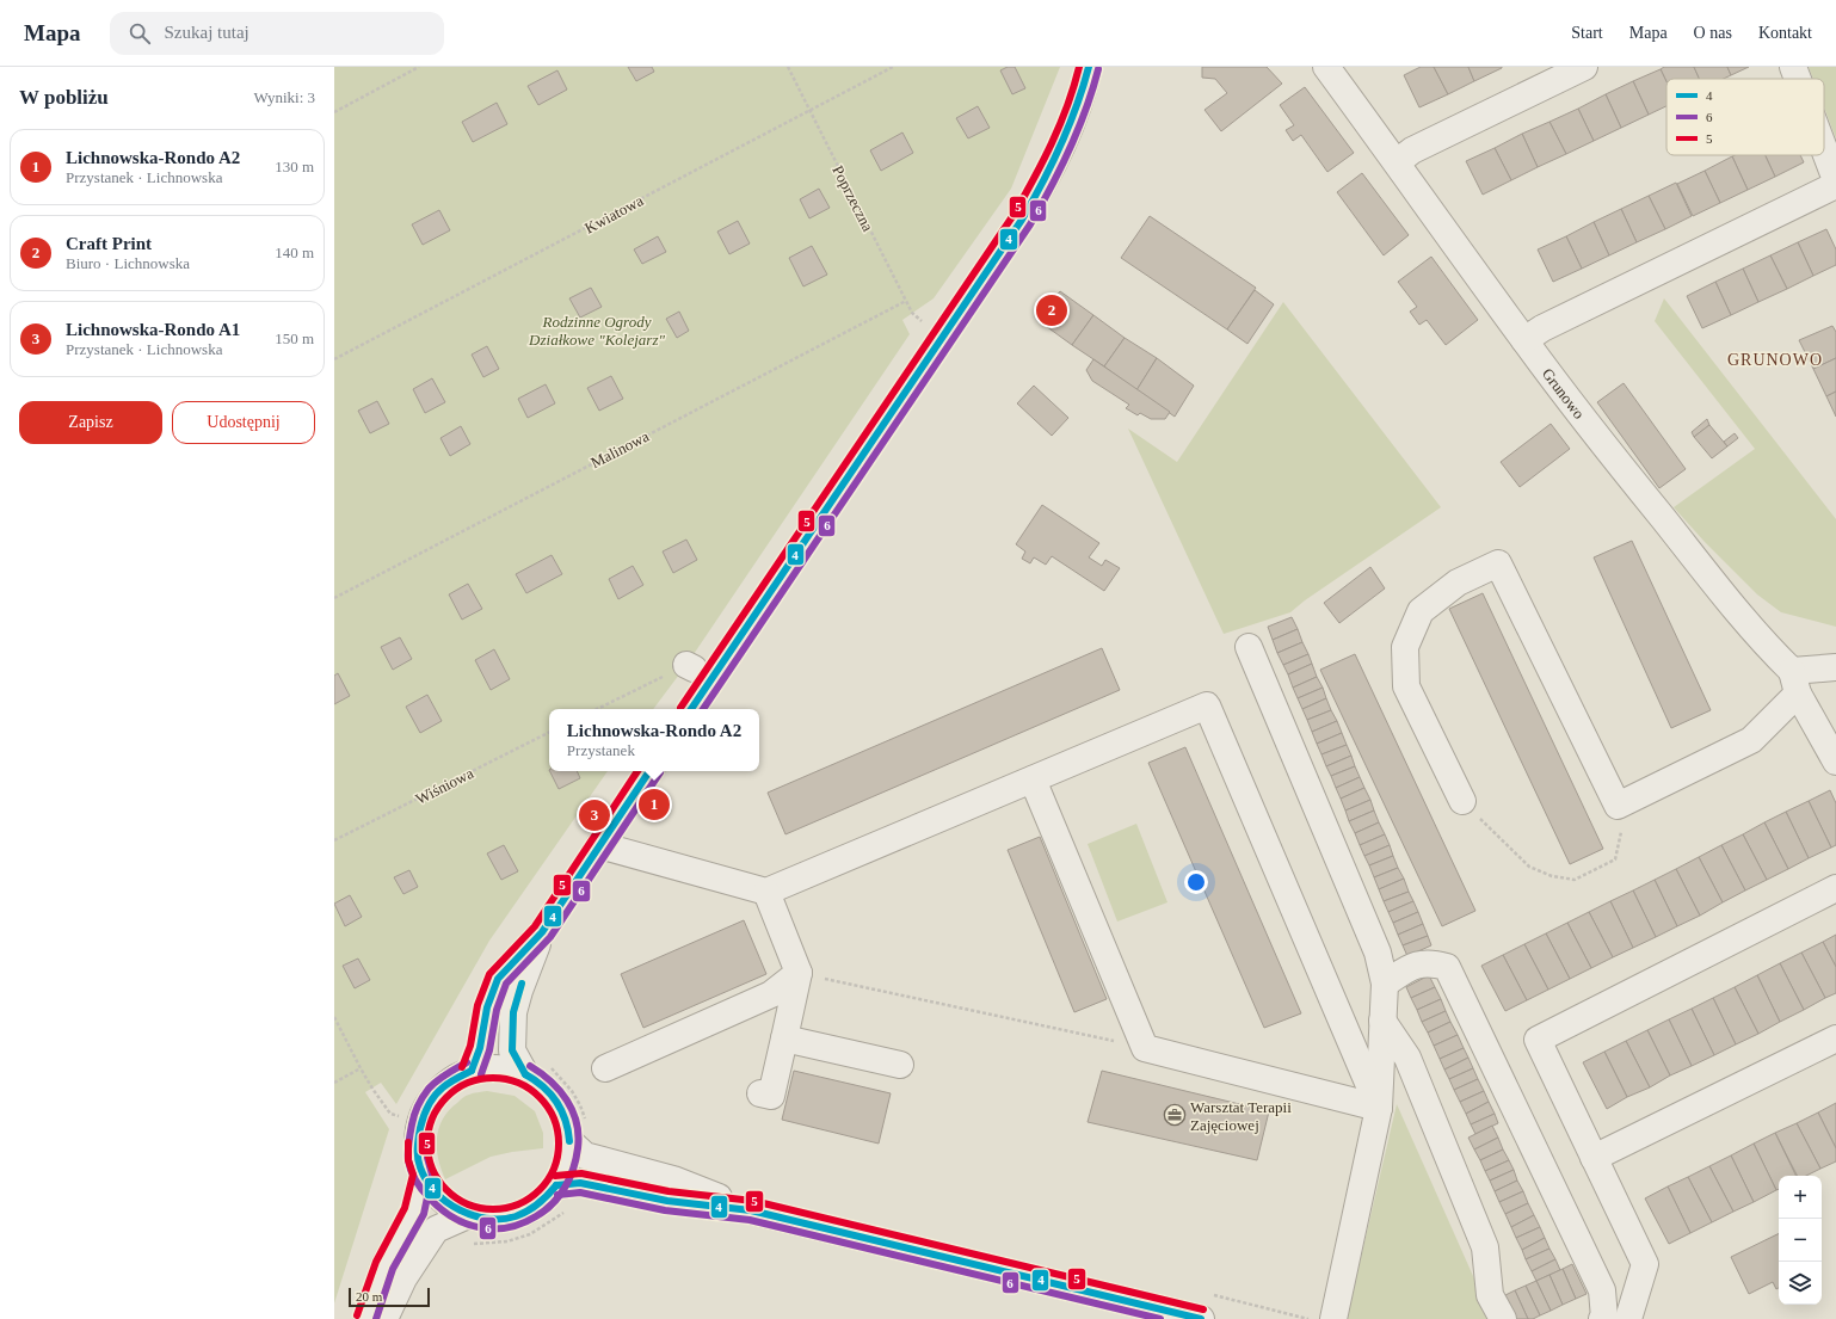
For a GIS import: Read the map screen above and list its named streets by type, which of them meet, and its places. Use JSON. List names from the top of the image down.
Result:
{
  "streets": {
    "street": ["Grunowo"],
    "path": [
      "Poprzeczna",
      "Kwiatowa",
      "Malinowa",
      "Wiśniowa"
    ]
  },
  "crossings": [
    ["Poprzeczna", "Kwiatowa"],
    ["Poprzeczna", "Malinowa"]
  ],
  "districts": ["GRUNOWO"],
  "parks": ["Rodzinne Ogrody Działkowe \"Kolejarz\""],
  "places": {
    "office": ["Warsztat Terapii Zajęciowej"]
  },
  "lines": ["transit line 4", "transit line 5", "transit line 6"],
  "legend": ["4", "6", "5"],
  "scale_bar": "20 m",
  "page": {
    "header": "Mapa",
    "search": "Szukaj tutaj",
    "nav": [
      "Start",
      "Mapa",
      "O nas",
      "Kontakt"
    ],
    "heading": ["W pobliżu", "Wyniki: 3"],
    "list": [
      {
        "mark": "1",
        "name": "Lichnowska-Rondo A2",
        "note": "Przystanek · Lichnowska",
        "value": "130 m"
      },
      {
        "mark": "2",
        "name": "Craft Print",
        "note": "Biuro · Lichnowska",
        "value": "140 m"
      },
      {
        "mark": "3",
        "name": "Lichnowska-Rondo A1",
        "note": "Przystanek · Lichnowska",
        "value": "150 m"
      }
    ],
    "pins": ["2", "1", "3"],
    "buttons": ["Zapisz", "Udostępnij"],
    "popup": ["Lichnowska-Rondo A2", "Przystanek"],
    "map_buttons": ["+", "−"],
    "scale": "20 m"
  }
}
